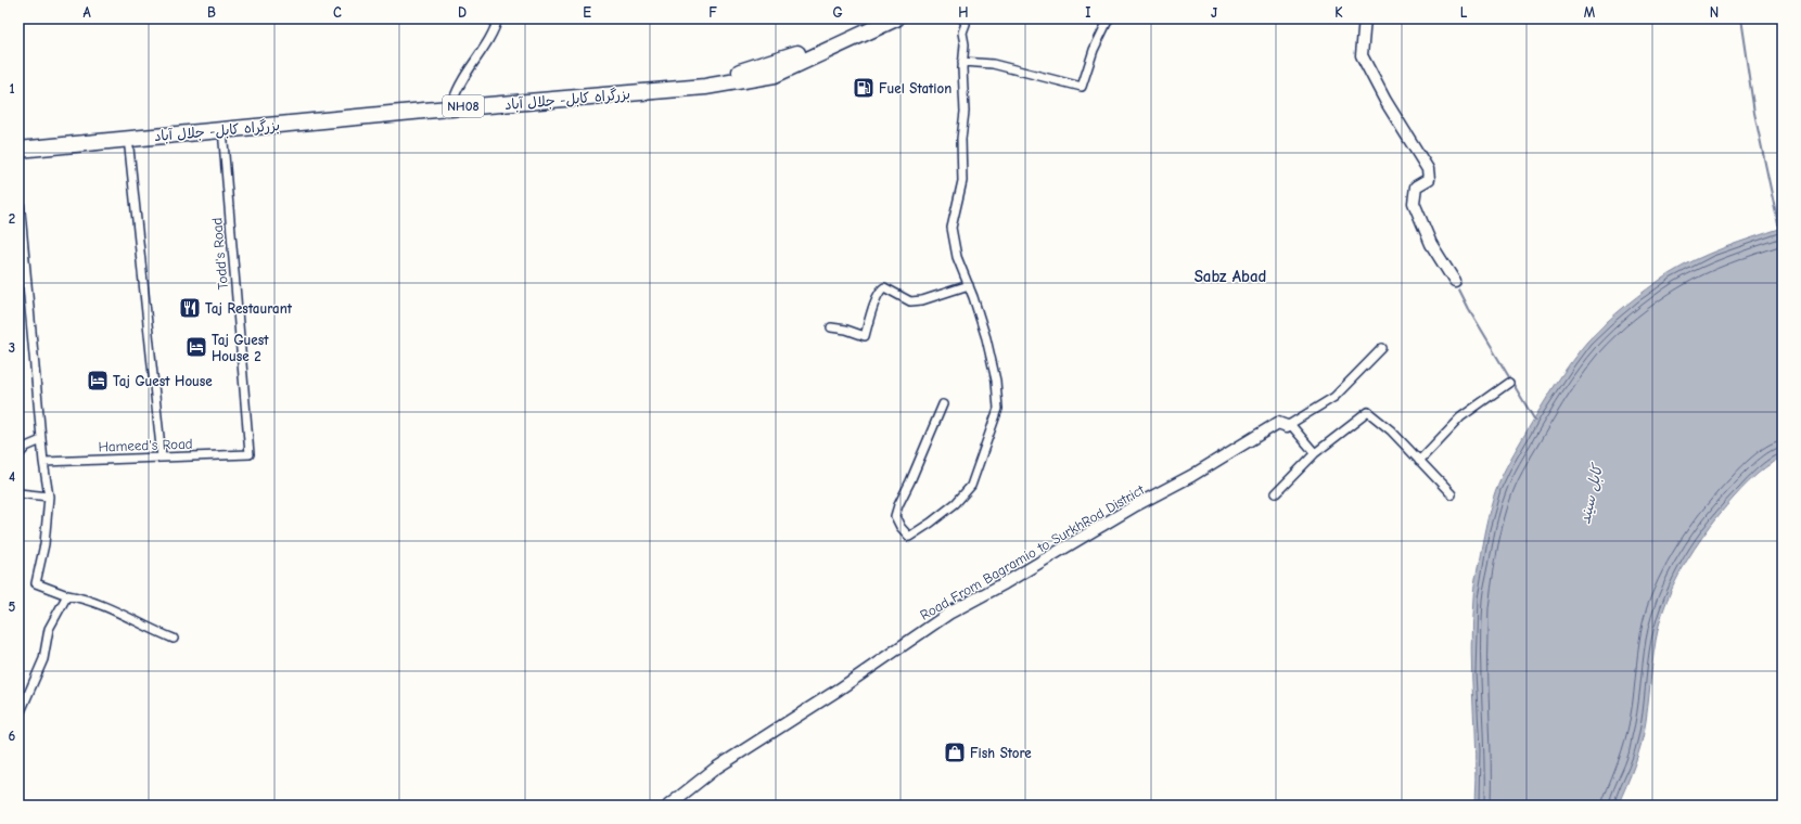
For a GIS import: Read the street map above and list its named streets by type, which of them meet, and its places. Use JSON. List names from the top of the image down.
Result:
{
  "streets": {
    "highway": ["بزرگراه کابل- جلال آباد", "NH08"],
    "street": ["Todd's Road", "Hameed's Road", "Road From Bagramio to SurkhRod District"]
  },
  "crossings": [
    ["بزرگراه کابل- جلال آباد", "Todd's Road"],
    ["Todd's Road", "Hameed's Road"]
  ],
  "districts": ["Sabz Abad"],
  "water": ["کابل سيند"],
  "places": {
    "fuel station": ["Fuel Station"],
    "restaurant": ["Taj Restaurant"],
    "hotel": ["Taj Guest House 2", "Taj Guest House"],
    "shop": ["Fish Store"]
  },
  "grid": {
    "columns": [
      "A",
      "B",
      "C",
      "D",
      "E",
      "F",
      "G",
      "H",
      "I",
      "J",
      "K",
      "L",
      "M",
      "N"
    ],
    "rows": [
      "1",
      "2",
      "3",
      "4",
      "5",
      "6"
    ]
  }
}
